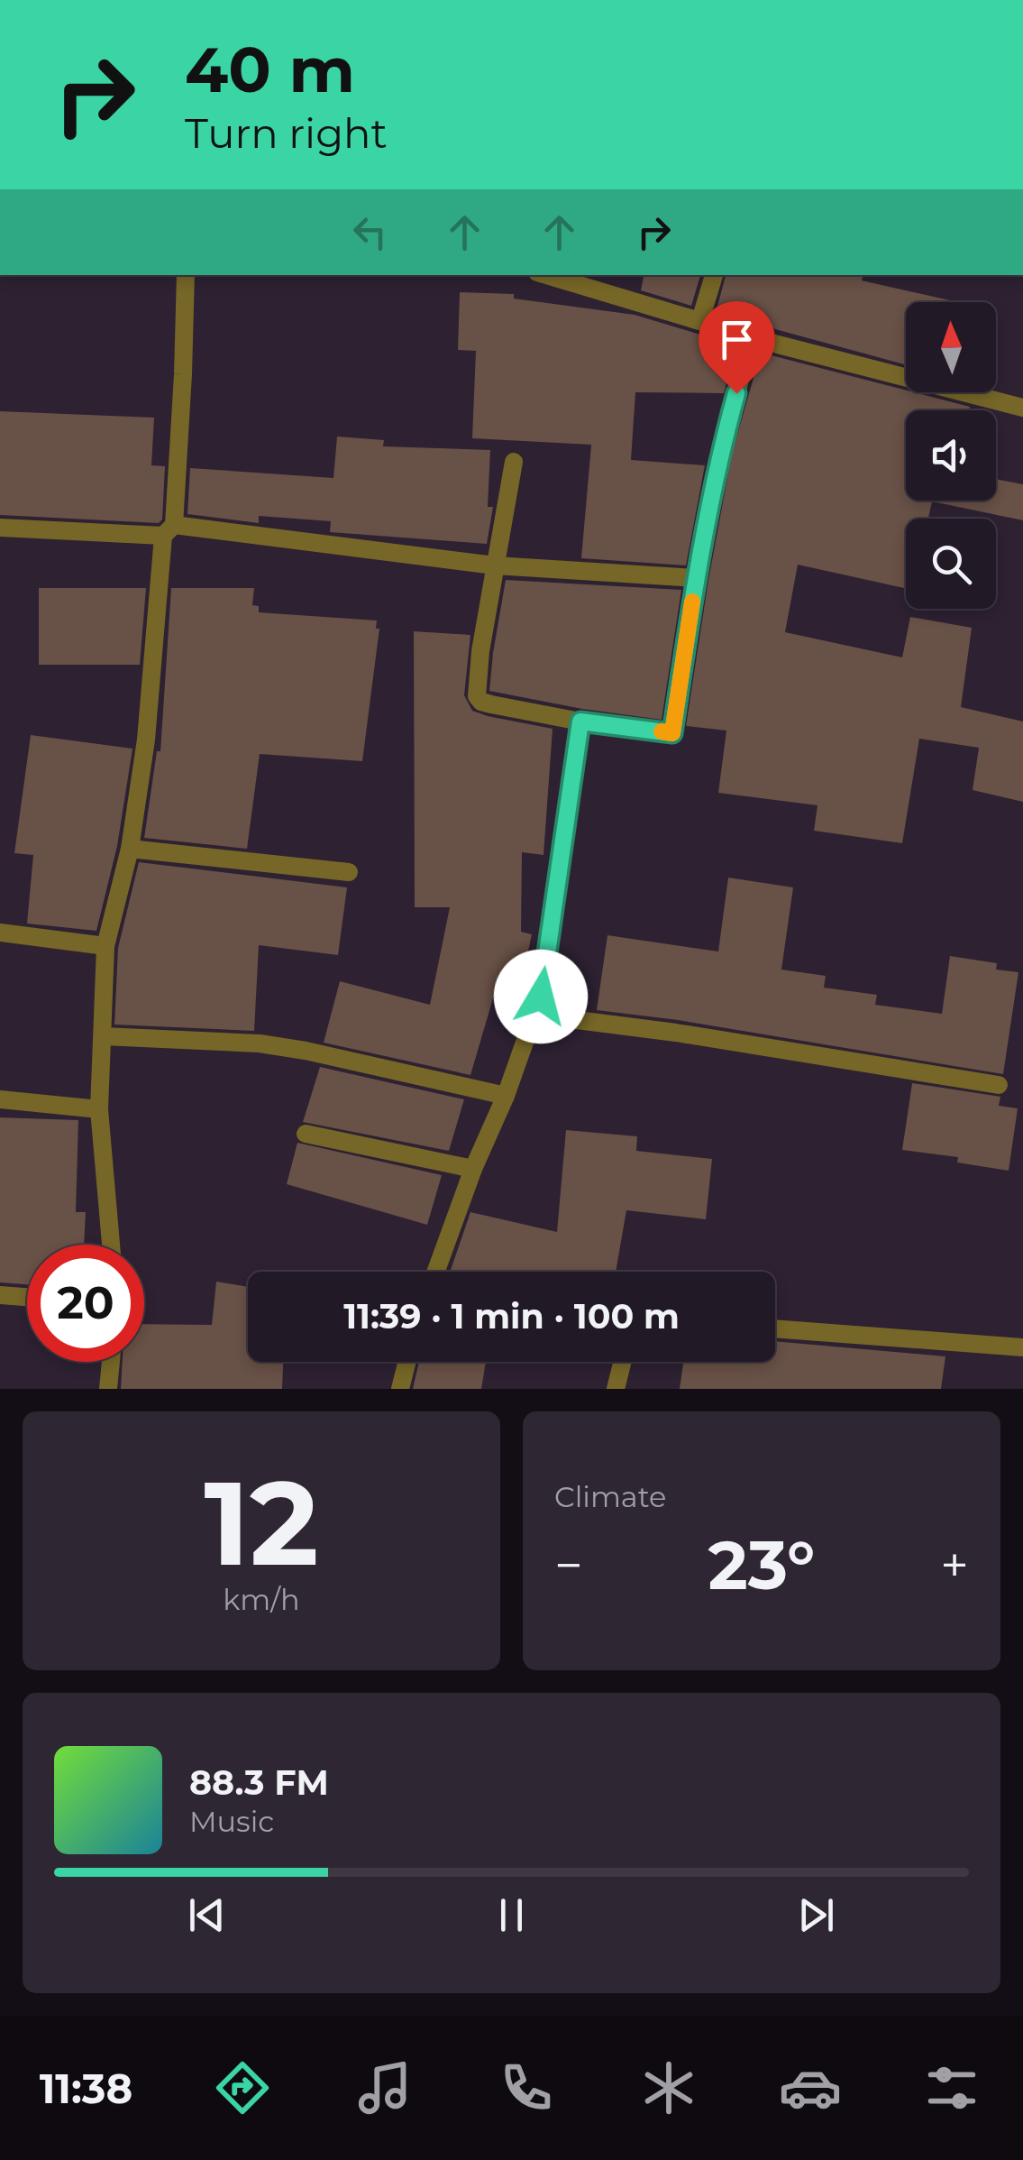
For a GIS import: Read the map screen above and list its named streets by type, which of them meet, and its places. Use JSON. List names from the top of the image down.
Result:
{
  "north": "top",
  "page": {
    "turn": ["40 m", "Turn right"],
    "limit": "20",
    "trip": "11:39 · 1 min · 100 m",
    "tile": [
      ["12", "km/h"],
      "Climate"
    ],
    "heat": ["−", "23°", "+"],
    "song": ["88.3 FM", "Music"],
    "tabs": "11:38"
  }
}
